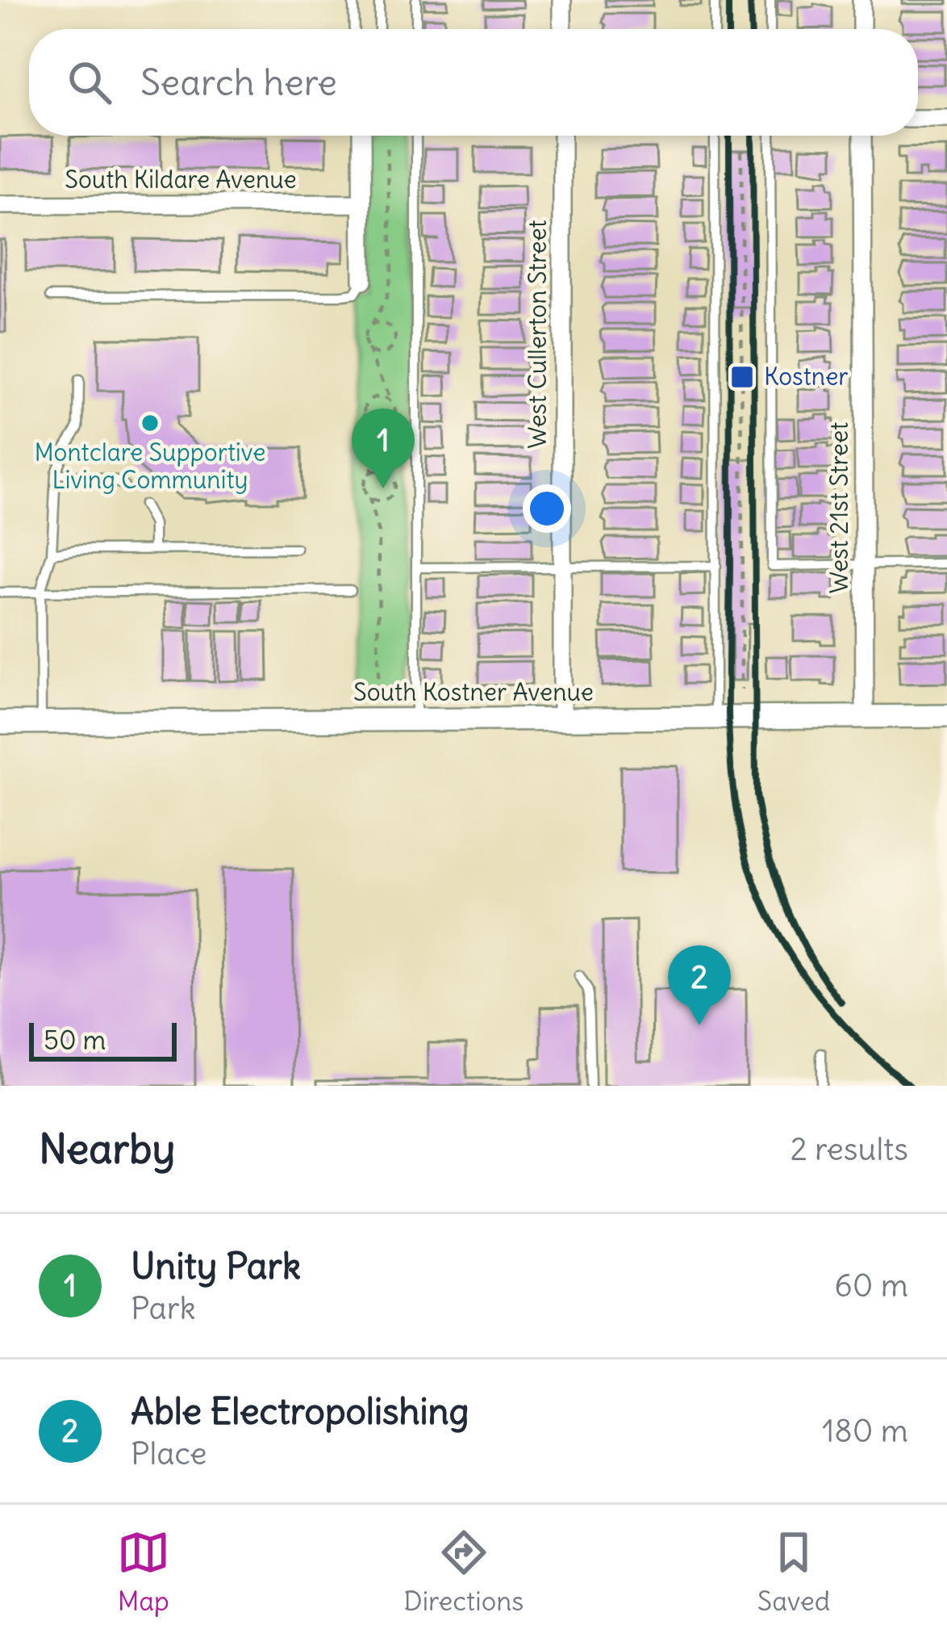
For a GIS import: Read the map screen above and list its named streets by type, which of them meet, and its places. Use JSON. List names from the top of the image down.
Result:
{
  "streets": {
    "street": [
      "South Kildare Avenue",
      "West Cullerton Street",
      "West 21st Street",
      "South Kostner Avenue"
    ]
  },
  "crossings": [
    ["West Cullerton Street", "South Kostner Avenue"],
    ["West 21st Street", "South Kostner Avenue"]
  ],
  "places": {
    "transit": ["Kostner"],
    "other": ["Montclare Supportive Living Community"]
  },
  "scale_bar": "50 m",
  "page": {
    "search": "Search here",
    "pins": ["1", "2"],
    "scale": "50 m",
    "heading": ["Nearby", "2 results"],
    "list": [
      {
        "mark": "1",
        "name": "Unity Park",
        "note": "Park",
        "value": "60 m"
      },
      {
        "mark": "2",
        "name": "Able Electropolishing",
        "note": "Place",
        "value": "180 m"
      }
    ],
    "nav": ["Map", "Directions", "Saved"]
  }
}
